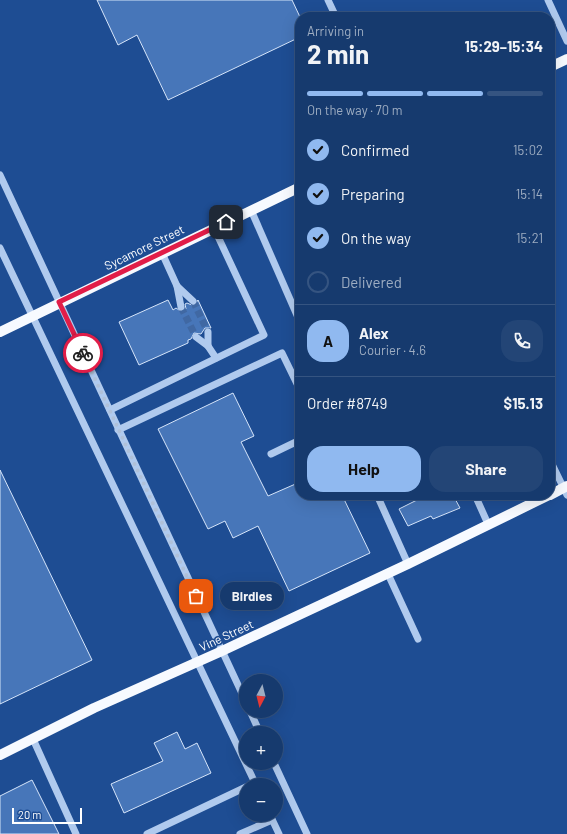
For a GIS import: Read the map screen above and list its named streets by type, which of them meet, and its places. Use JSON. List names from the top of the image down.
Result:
{
  "streets": {
    "main road": ["Sycamore Street", "Vine Street"]
  },
  "places": ["Birdies"],
  "scale_bar": "20 m",
  "north": "bottom",
  "page": {
    "heading": ["2 min", "Arriving in", "15:29–15:34"],
    "panel": [
      "Alex",
      "Courier · 4.6",
      "Order #8749",
      "$15.13"
    ],
    "bar": "On the way · 70 m",
    "list": [
      ["Confirmed", "15:02"],
      ["Preparing", "15:14"],
      ["On the way", "15:21"],
      "Delivered"
    ],
    "round": "A",
    "buttons": ["Help", "Share"],
    "bubble": "Birdies",
    "map_buttons": ["+", "−"],
    "scale": "20 m"
  }
}
